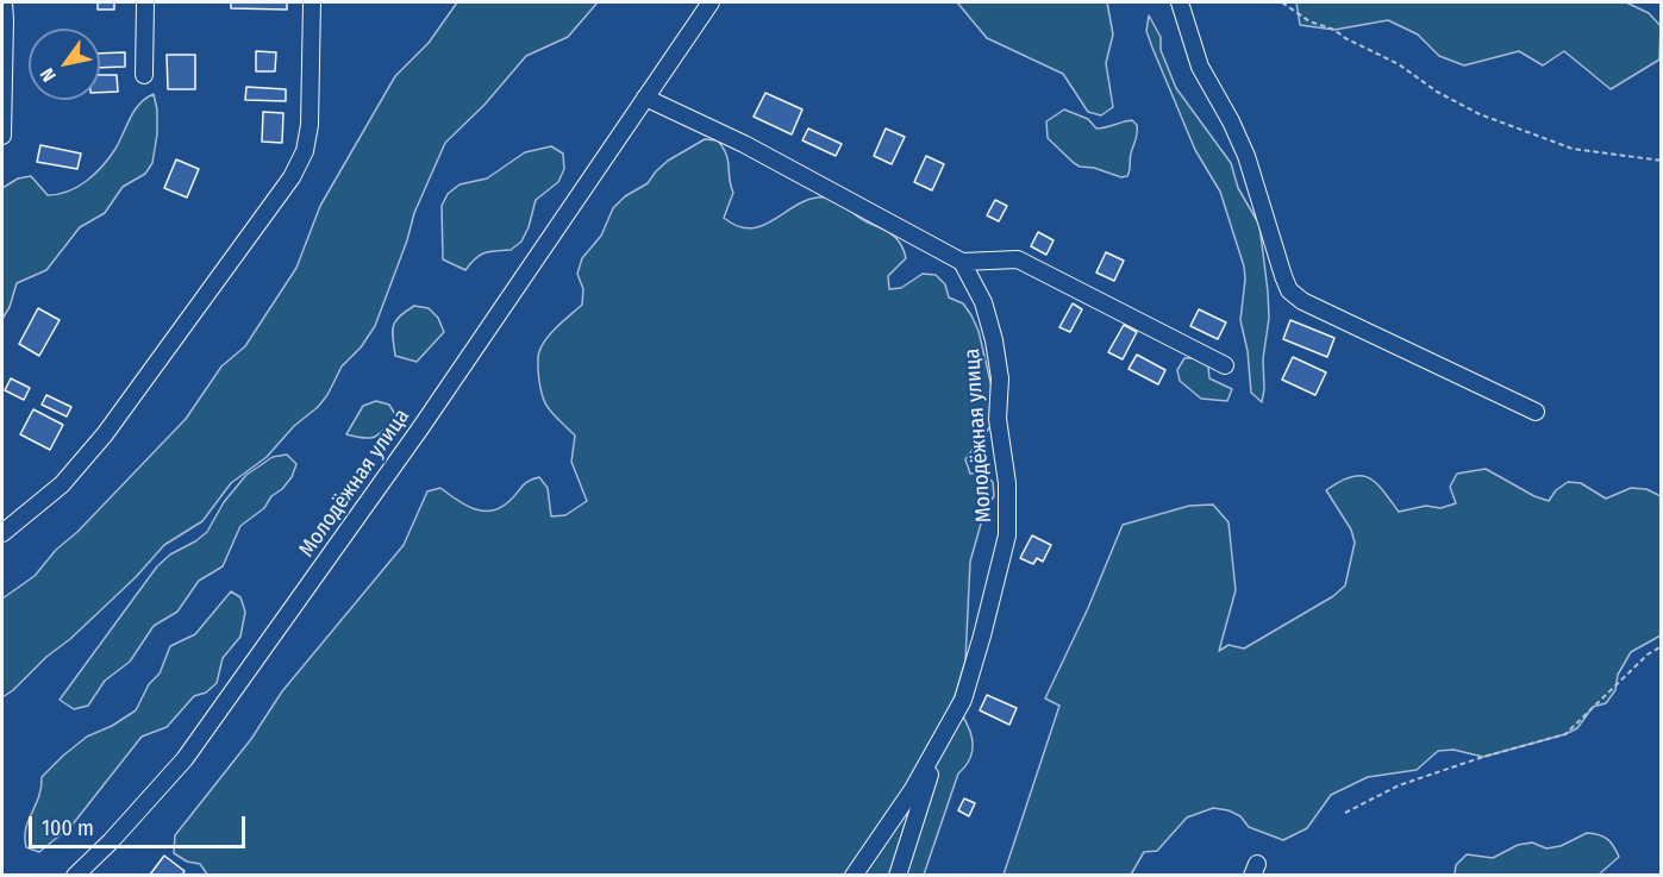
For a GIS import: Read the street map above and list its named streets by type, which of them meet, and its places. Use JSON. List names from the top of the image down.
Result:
{
  "streets": {
    "street": ["Молодёжная улица"]
  },
  "scale_bar": "100 m",
  "north": "bottom left"
}
